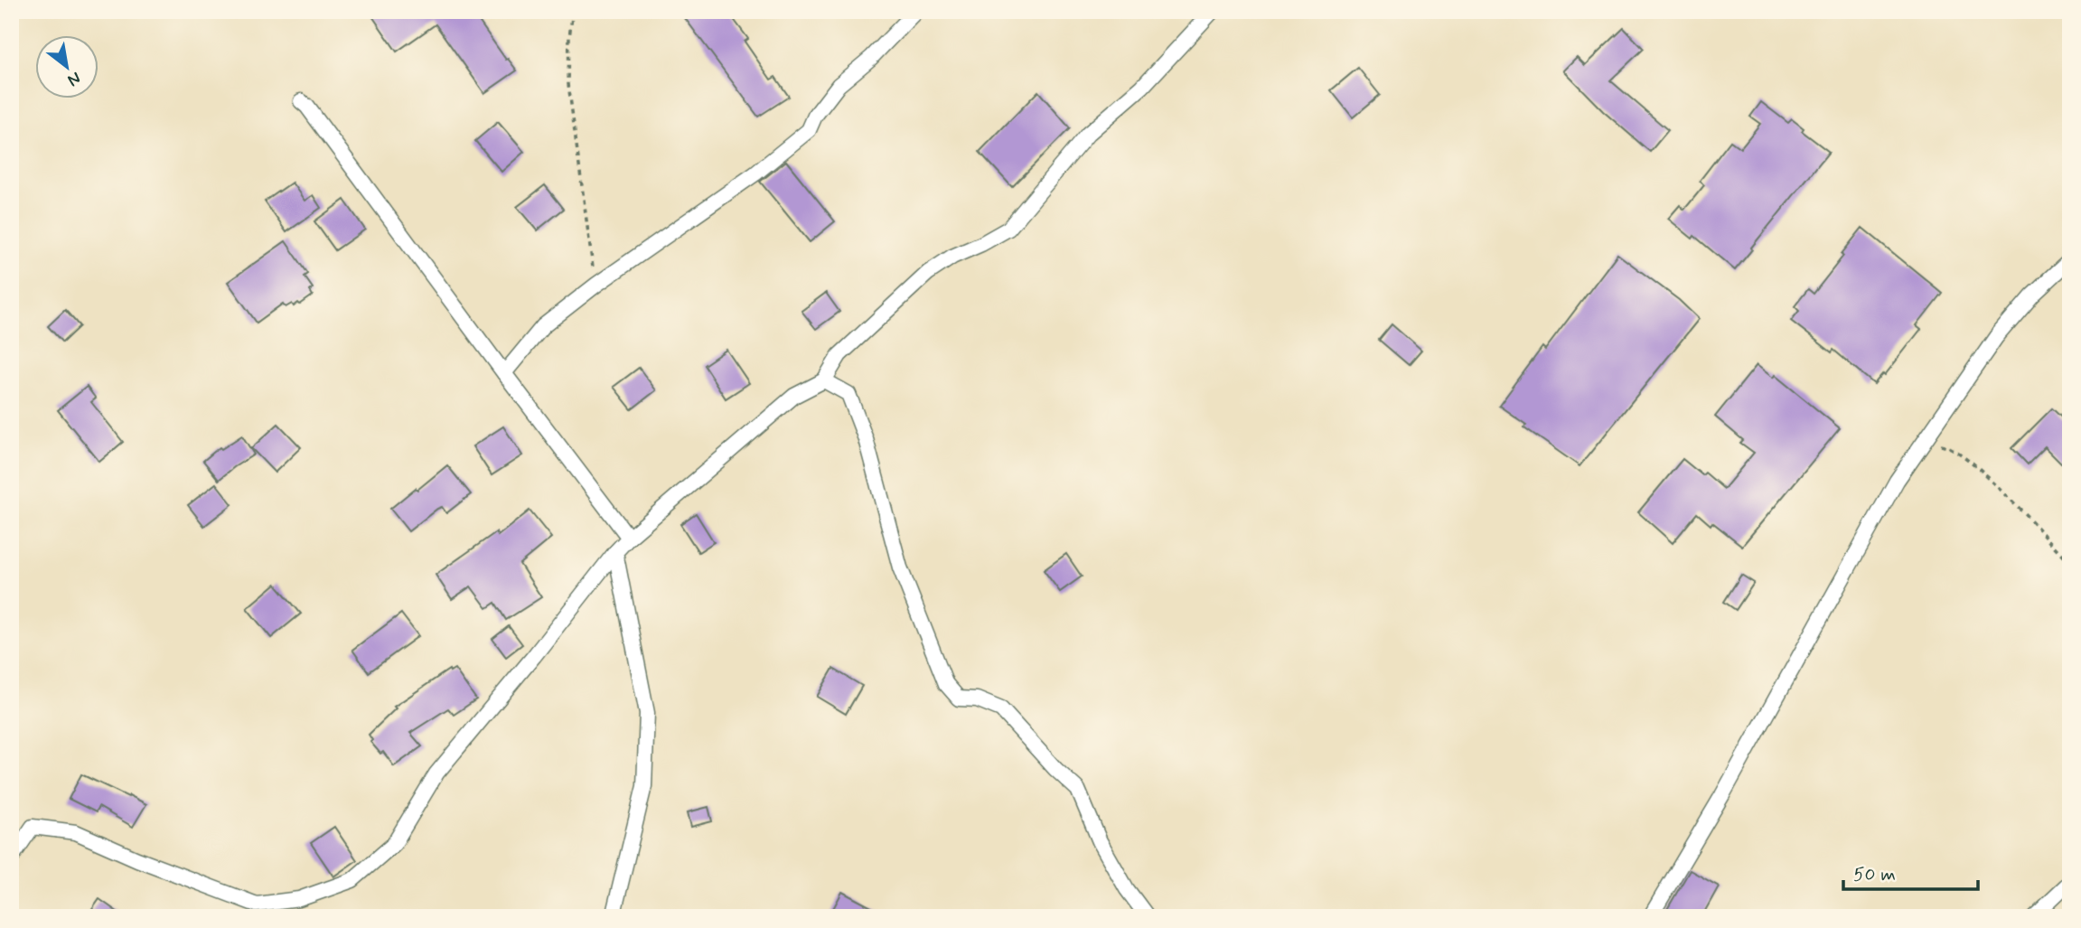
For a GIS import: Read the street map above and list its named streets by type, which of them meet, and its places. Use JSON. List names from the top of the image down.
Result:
{
  "scale_bar": "50 m",
  "north": "bottom right"
}
